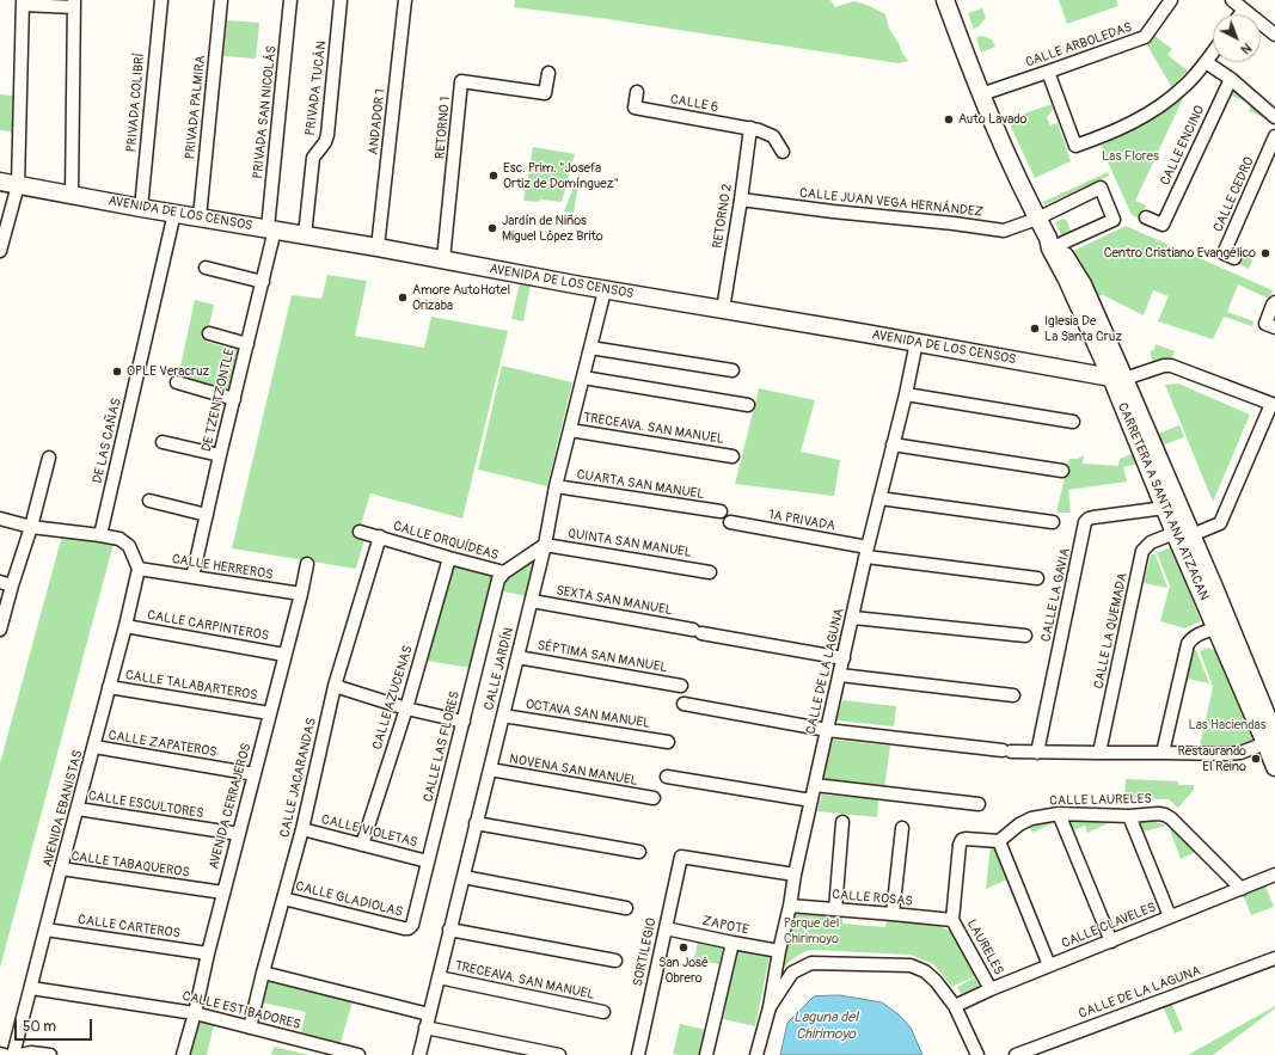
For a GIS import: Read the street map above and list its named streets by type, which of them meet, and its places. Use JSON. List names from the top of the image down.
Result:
{
  "streets": {
    "street": [
      "CALLE ARBOLEDAS",
      "PRIVADA TUCÁN",
      "PRIVADA COLIBRÍ",
      "CALLE 6",
      "PRIVADA PALMIRA",
      "PRIVADA SAN NICOLÁS",
      "ANDADOR 1",
      "RETORNO 1",
      "CALLE ENCINO",
      "CALLE CEDRO",
      "CALLE JUAN VEGA HERNÁNDEZ",
      "AVENIDA DE LOS CENSOS",
      "RETORNO 2",
      "DE TZENTZONTLE",
      "TRECEAVA. SAN MANUEL",
      "DE LAS CAÑAS",
      "CUARTA SAN MANUEL",
      "CARRETERA A SANTA ANA ATZACAN",
      "1A PRIVADA",
      "CALLE ORQUÍDEAS",
      "QUINTA SAN MANUEL",
      "CALLE HERREROS",
      "CALLE LA GAVIA",
      "SEXTA SAN MANUEL",
      "CALLE CARPINTEROS",
      "CALLE LA QUEMADA",
      "SÉPTIMA SAN MANUEL",
      "CALLE JARDÍN",
      "CALLE DE LA LAGUNA",
      "CALLE TALABARTEROS",
      "CALLE AZUCENAS",
      "OCTAVA SAN MANUEL",
      "CALLE ZAPATEROS",
      "CALLE LAS FLORES",
      "NOVENA SAN MANUEL",
      "CALLE JACARANDAS",
      "CALLE LAURELES",
      "CALLE ESCULTORES",
      "AVENIDA CERRAJEROS",
      "AVENIDA EBANISTAS",
      "CALLE VIOLETAS",
      "CALLE TABAQUEROS",
      "CALLE ROSAS",
      "CALLE GLADIOLAS",
      "ZAPOTE",
      "CALLE CLAVELES",
      "CALLE CARTEROS",
      "LAURELES",
      "SORTILEGIO",
      "CALLE ESTIBADORES"
    ]
  },
  "crossings": [
    ["CALLE ARBOLEDAS", "CARRETERA A SANTA ANA ATZACAN"],
    ["PRIVADA TUCÁN", "AVENIDA DE LOS CENSOS"],
    ["PRIVADA COLIBRÍ", "AVENIDA DE LOS CENSOS"],
    ["CALLE 6", "RETORNO 2"],
    ["PRIVADA PALMIRA", "AVENIDA DE LOS CENSOS"],
    ["PRIVADA SAN NICOLÁS", "AVENIDA DE LOS CENSOS"],
    ["PRIVADA SAN NICOLÁS", "DE TZENTZONTLE"],
    ["ANDADOR 1", "AVENIDA DE LOS CENSOS"],
    ["RETORNO 1", "AVENIDA DE LOS CENSOS"],
    ["CALLE JUAN VEGA HERNÁNDEZ", "RETORNO 2"],
    ["CALLE JUAN VEGA HERNÁNDEZ", "CARRETERA A SANTA ANA ATZACAN"],
    ["AVENIDA DE LOS CENSOS", "RETORNO 2"],
    ["AVENIDA DE LOS CENSOS", "DE TZENTZONTLE"],
    ["AVENIDA DE LOS CENSOS", "DE LAS CAÑAS"],
    ["AVENIDA DE LOS CENSOS", "CARRETERA A SANTA ANA ATZACAN"],
    ["AVENIDA DE LOS CENSOS", "CALLE JARDÍN"],
    ["AVENIDA DE LOS CENSOS", "CALLE DE LA LAGUNA"],
    ["DE TZENTZONTLE", "CALLE HERREROS"],
    ["TRECEAVA. SAN MANUEL", "CALLE JARDÍN"],
    ["CUARTA SAN MANUEL", "CALLE JARDÍN"],
    ["CARRETERA A SANTA ANA ATZACAN", "CALLE LA GAVIA"],
    ["CARRETERA A SANTA ANA ATZACAN", "CALLE LA QUEMADA"],
    ["1A PRIVADA", "CALLE DE LA LAGUNA"],
    ["CALLE ORQUÍDEAS", "QUINTA SAN MANUEL"],
    ["CALLE ORQUÍDEAS", "CALLE JARDÍN"],
    ["CALLE ORQUÍDEAS", "CALLE AZUCENAS"],
    ["CALLE ORQUÍDEAS", "CALLE LAS FLORES"],
    ["CALLE ORQUÍDEAS", "CALLE JACARANDAS"],
    ["QUINTA SAN MANUEL", "CALLE JARDÍN"],
    ["CALLE HERREROS", "AVENIDA CERRAJEROS"],
    ["CALLE HERREROS", "AVENIDA EBANISTAS"],
    ["SEXTA SAN MANUEL", "CALLE JARDÍN"],
    ["SEXTA SAN MANUEL", "CALLE DE LA LAGUNA"],
    ["CALLE CARPINTEROS", "AVENIDA CERRAJEROS"],
    ["CALLE CARPINTEROS", "AVENIDA EBANISTAS"],
    ["SÉPTIMA SAN MANUEL", "CALLE JARDÍN"],
    ["CALLE JARDÍN", "OCTAVA SAN MANUEL"],
    ["CALLE JARDÍN", "NOVENA SAN MANUEL"],
    ["CALLE DE LA LAGUNA", "CALLE ROSAS"],
    ["CALLE DE LA LAGUNA", "ZAPOTE"],
    ["CALLE DE LA LAGUNA", "SORTILEGIO"],
    ["CALLE TALABARTEROS", "AVENIDA CERRAJEROS"],
    ["CALLE TALABARTEROS", "AVENIDA EBANISTAS"],
    ["CALLE AZUCENAS", "CALLE VIOLETAS"],
    ["CALLE ZAPATEROS", "AVENIDA CERRAJEROS"],
    ["CALLE ZAPATEROS", "AVENIDA EBANISTAS"],
    ["CALLE LAS FLORES", "CALLE VIOLETAS"],
    ["CALLE LAS FLORES", "CALLE GLADIOLAS"],
    ["CALLE JACARANDAS", "CALLE VIOLETAS"],
    ["CALLE JACARANDAS", "CALLE GLADIOLAS"],
    ["CALLE JACARANDAS", "CALLE ESTIBADORES"],
    ["CALLE LAURELES", "CALLE CLAVELES"],
    ["CALLE ESCULTORES", "AVENIDA CERRAJEROS"],
    ["CALLE ESCULTORES", "AVENIDA EBANISTAS"],
    ["AVENIDA CERRAJEROS", "CALLE TABAQUEROS"],
    ["AVENIDA CERRAJEROS", "CALLE CARTEROS"],
    ["AVENIDA CERRAJEROS", "CALLE ESTIBADORES"],
    ["AVENIDA EBANISTAS", "CALLE TABAQUEROS"],
    ["AVENIDA EBANISTAS", "CALLE CARTEROS"],
    ["AVENIDA EBANISTAS", "CALLE ESTIBADORES"],
    ["CALLE ROSAS", "LAURELES"],
    ["ZAPOTE", "SORTILEGIO"],
    ["CALLE CLAVELES", "LAURELES"]
  ],
  "water": ["Laguna del Chirimoyo"],
  "parks": ["Las Flores", "Las Haciendas", "Parque del Chirimoyo"],
  "places": [
    "Auto Lavado",
    "Esc. Prim. \"Josefa Ortiz de Domínguez\"",
    "Jardín de Niños Miguel López Brito",
    "Centro Cristiano Evangélico",
    "Amore AutoHotel Orizaba",
    "Iglesia De La Santa Cruz",
    "OPLE Veracruz",
    "Restaurando El Reino",
    "San José Obrero"
  ],
  "scale_bar": "50 m",
  "north": "bottom right"
}
